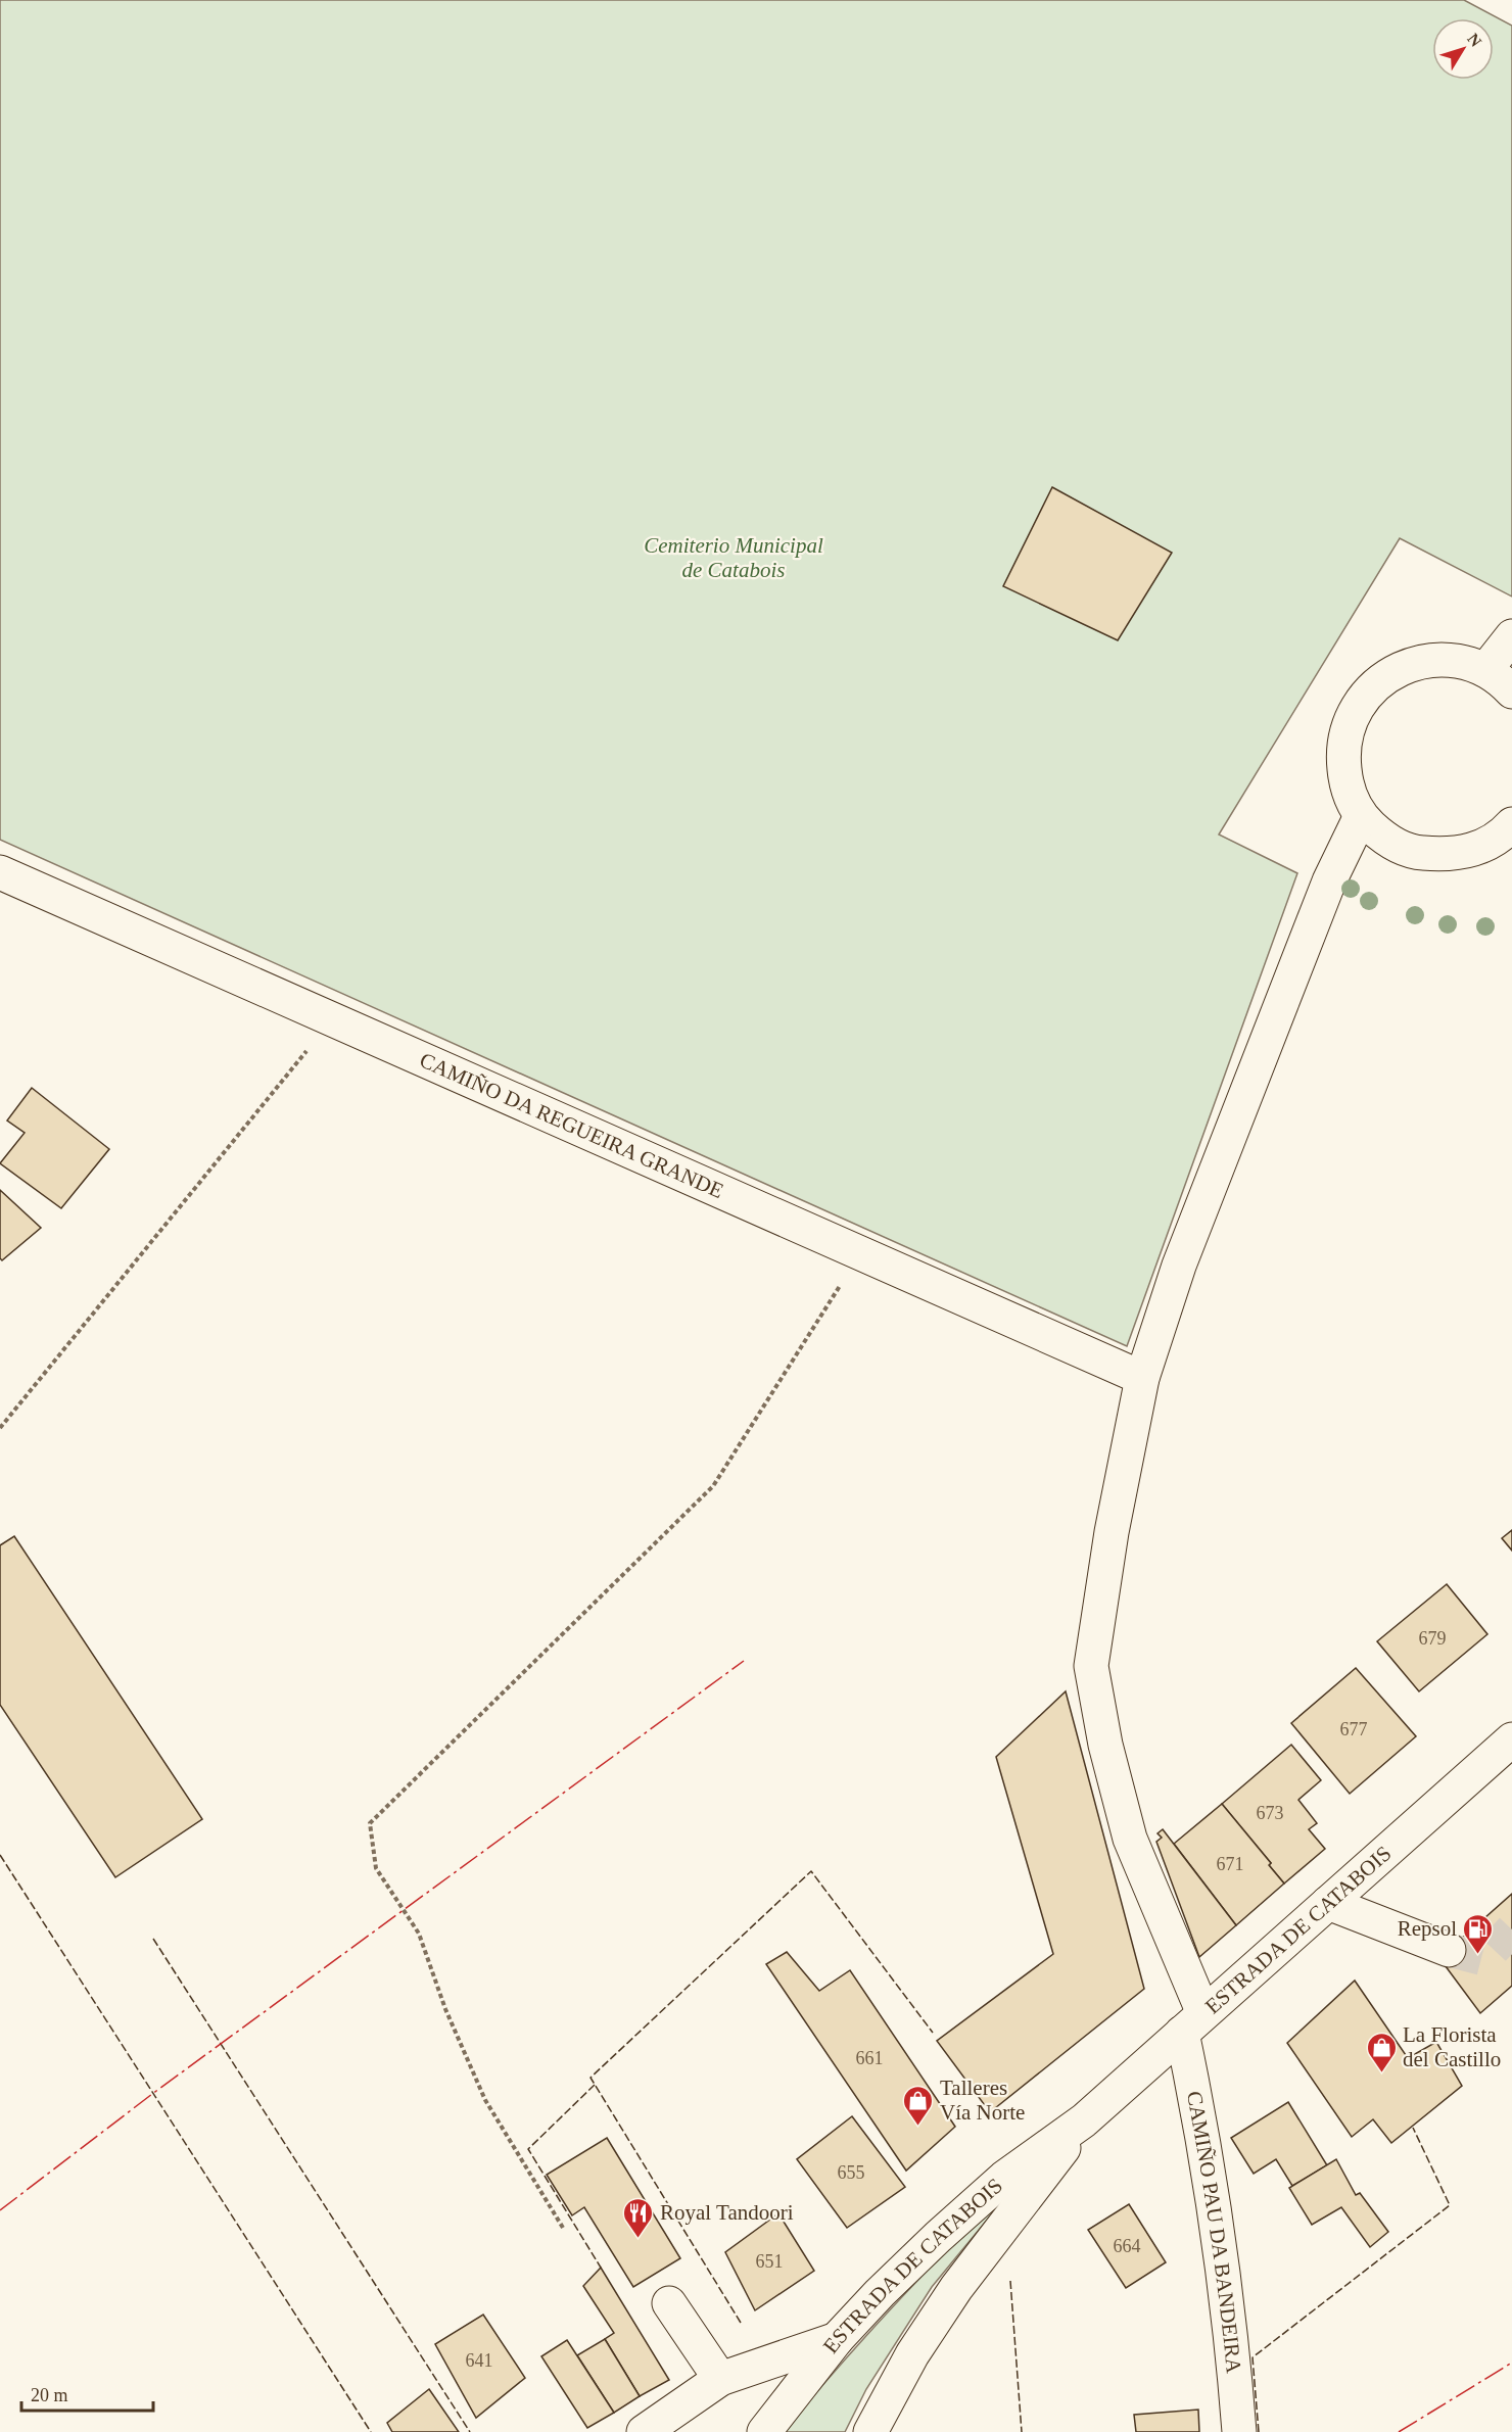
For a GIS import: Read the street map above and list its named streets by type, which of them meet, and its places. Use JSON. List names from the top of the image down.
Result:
{
  "streets": {
    "street": ["CAMIÑO DA REGUEIRA GRANDE", "ESTRADA DE CATABOIS", "CAMIÑO PAU DA BANDEIRA"]
  },
  "crossings": [
    ["CAMIÑO DA REGUEIRA GRANDE", "CAMIÑO PAU DA BANDEIRA"],
    ["ESTRADA DE CATABOIS", "CAMIÑO PAU DA BANDEIRA"]
  ],
  "parks": ["Cemiterio Municipal de Catabois"],
  "places": {
    "fuel station": ["Repsol"],
    "shop": ["La Florista del Castillo", "Talleres Vía Norte"],
    "restaurant": ["Royal Tandoori"]
  },
  "house_numbers": [
    "679",
    "677",
    "673",
    "671",
    "661",
    "655",
    "664",
    "651",
    "641"
  ],
  "scale_bar": "20 m",
  "north": "top right"
}
